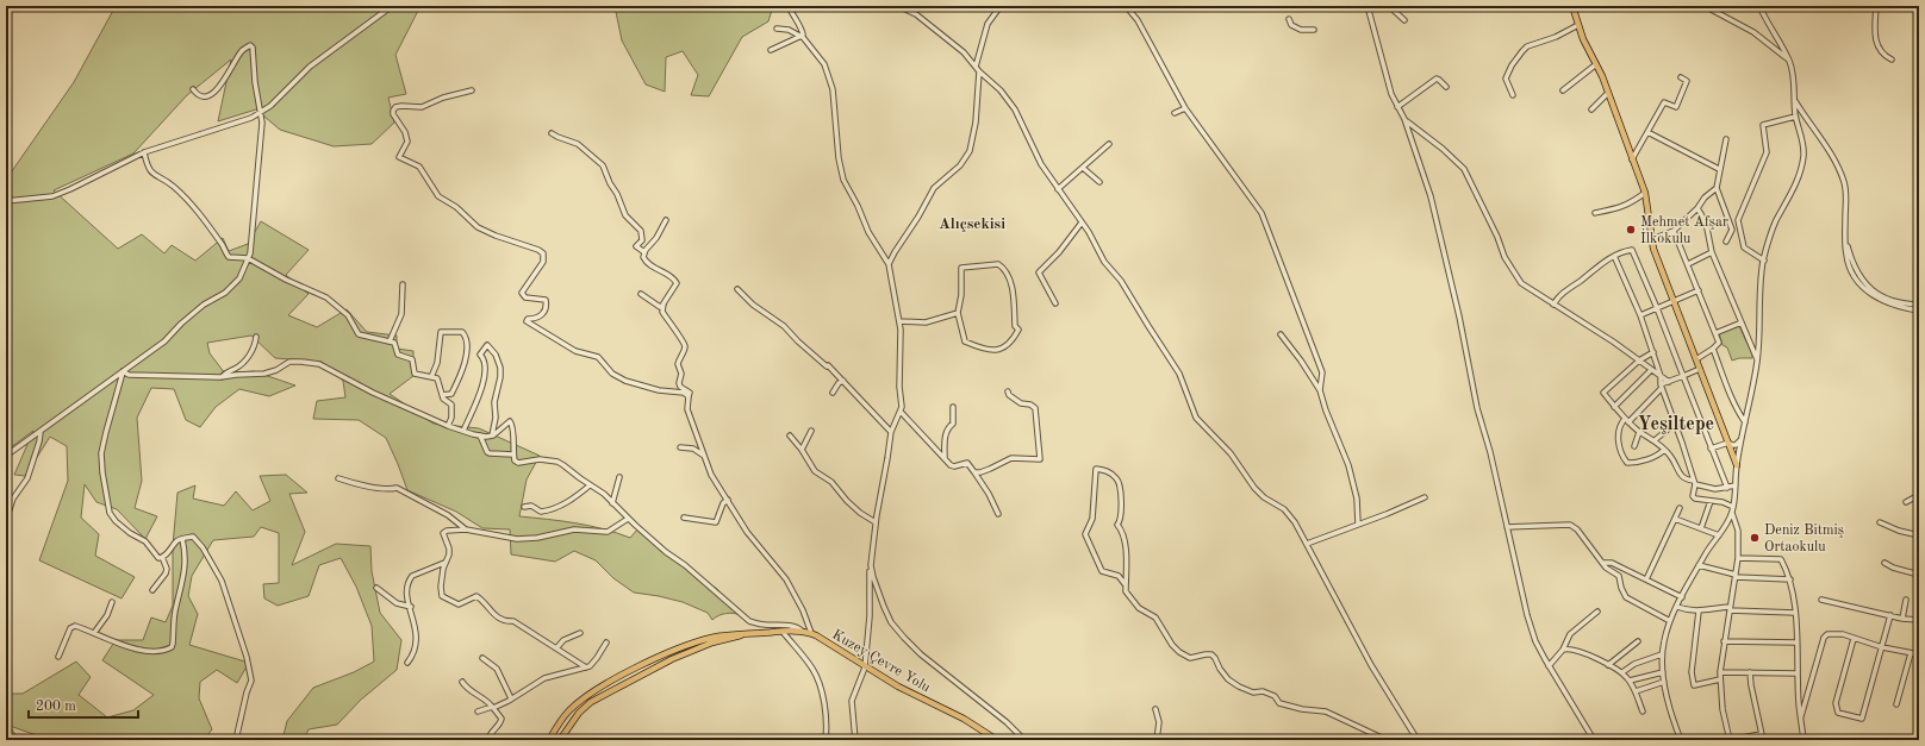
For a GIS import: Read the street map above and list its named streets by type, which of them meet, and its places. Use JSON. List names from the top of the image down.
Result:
{
  "streets": {
    "main road": ["Kuzey Çevre Yolu"]
  },
  "districts": ["Alıçsekisi", "Yeşiltepe"],
  "places": ["Mehmet Afşar İlkokulu", "Deniz Bitmiş Ortaokulu"],
  "scale_bar": "200 m"
}
